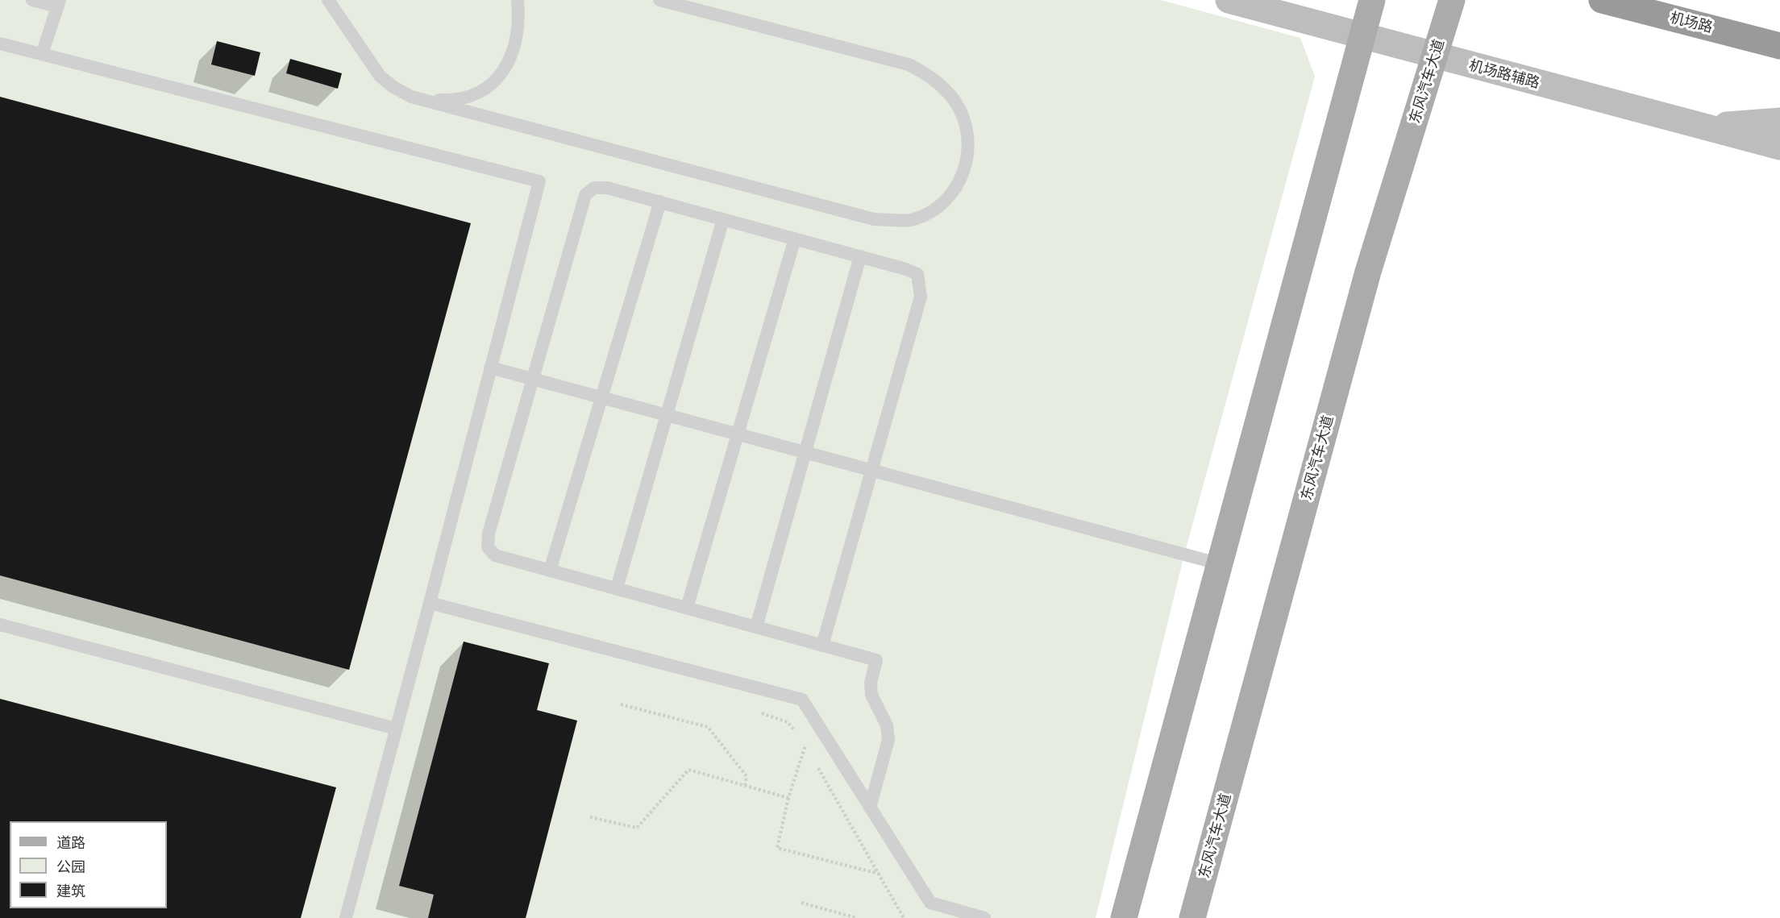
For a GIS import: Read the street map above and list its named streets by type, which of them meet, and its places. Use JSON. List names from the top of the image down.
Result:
{
  "streets": {
    "highway": ["机场路"],
    "main road": ["东风汽车大道"],
    "street": ["机场路辅路"]
  },
  "crossings": [
    ["机场路辅路", "东风汽车大道"]
  ],
  "legend": ["道路", "公园", "建筑"]
}
